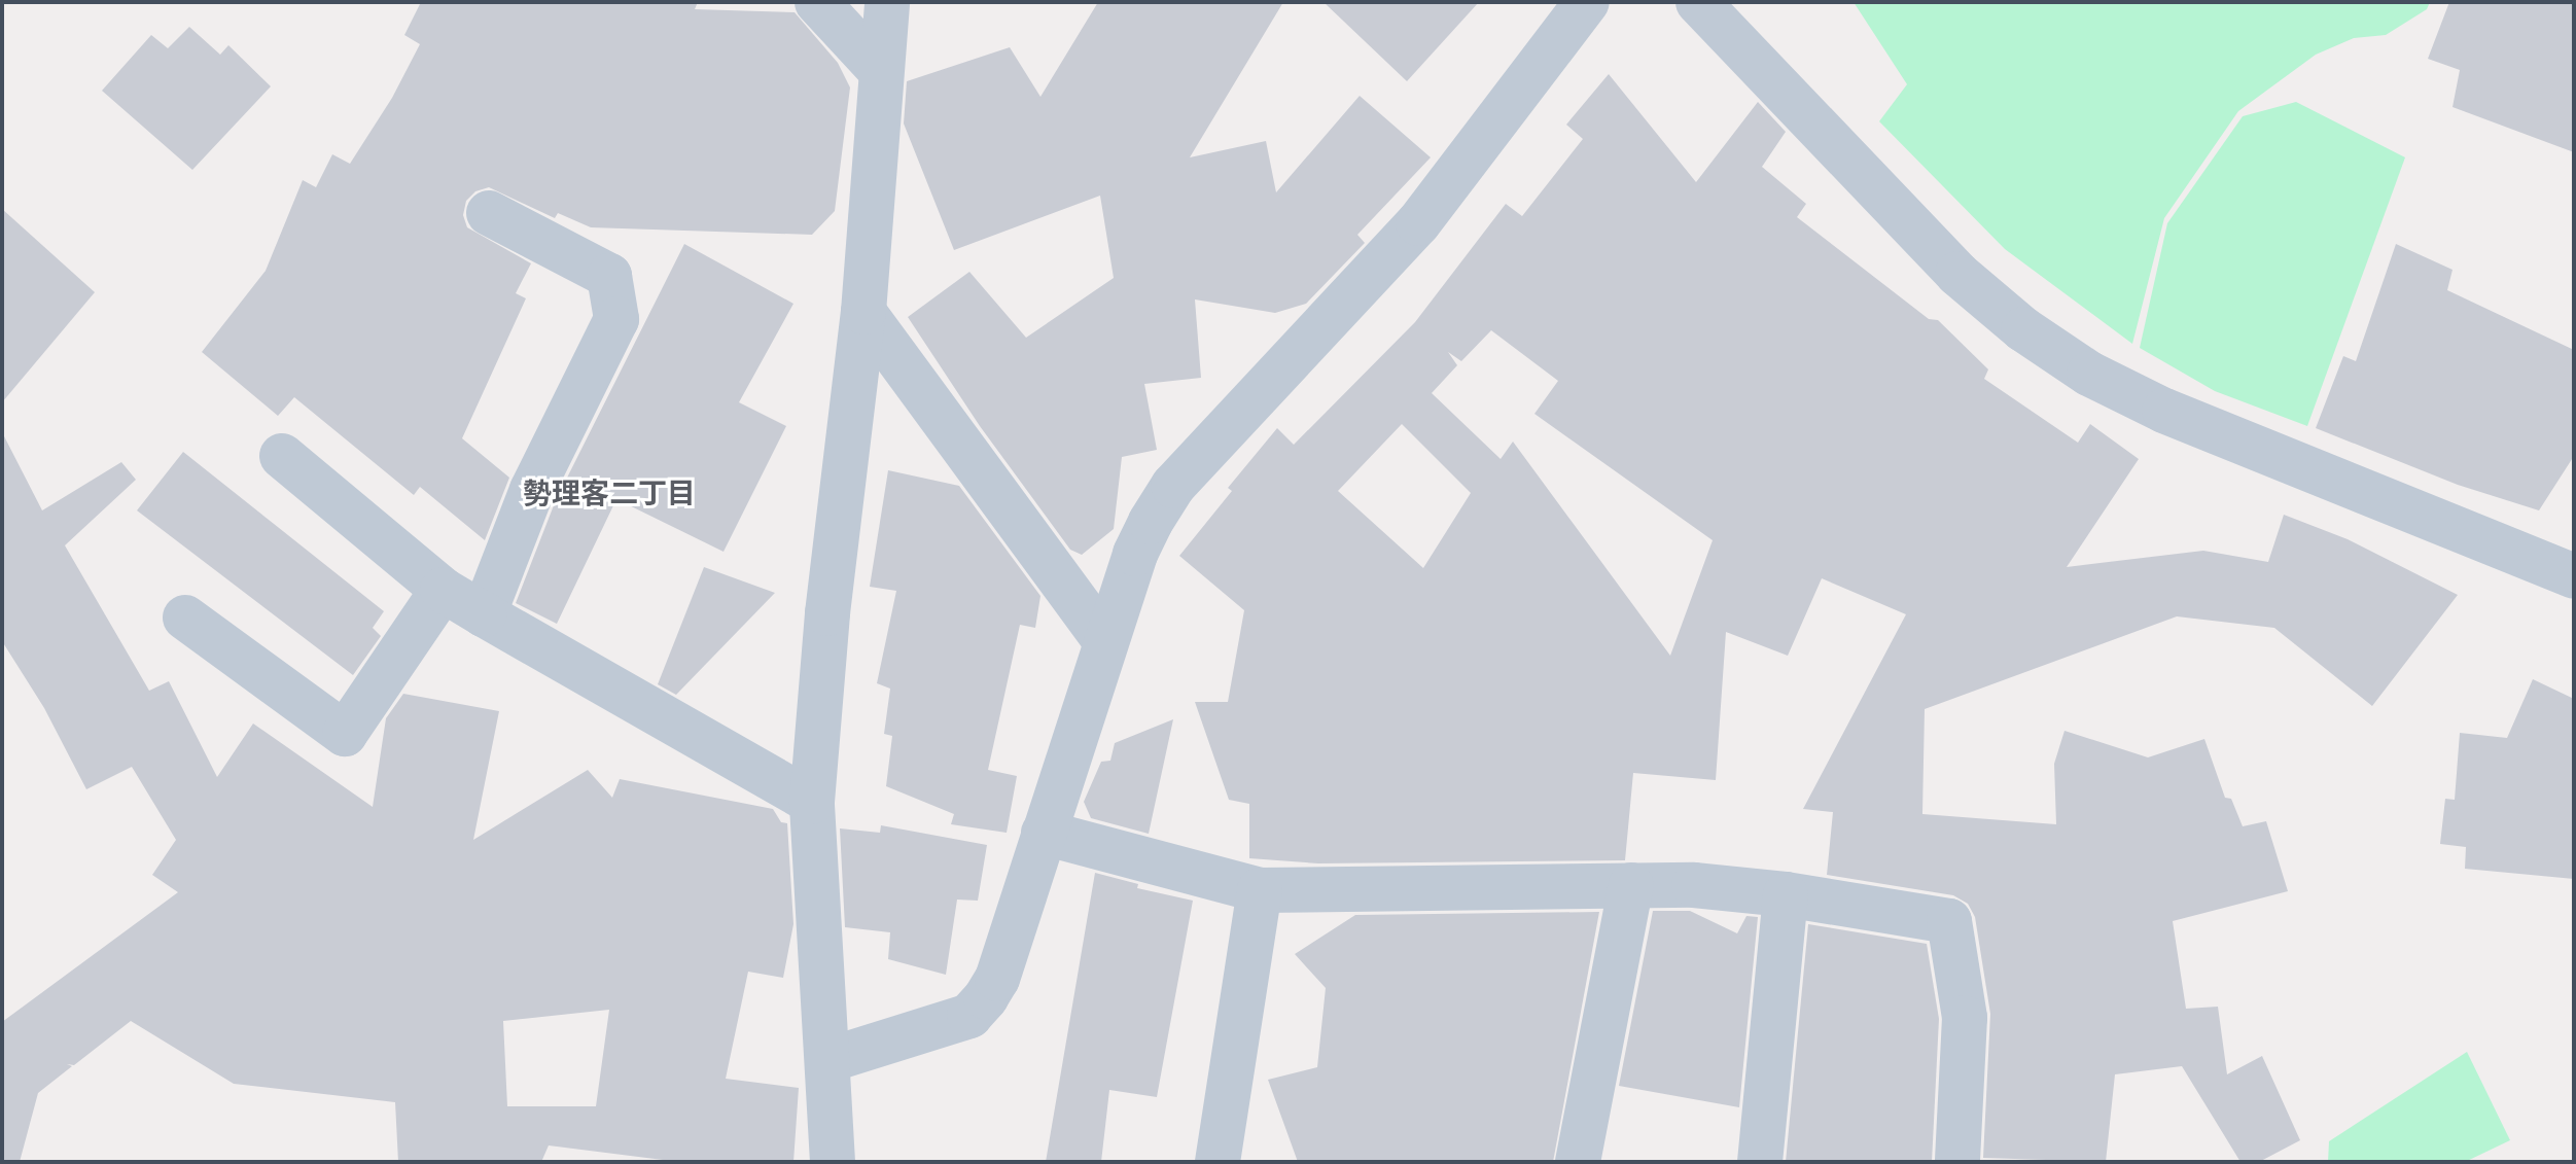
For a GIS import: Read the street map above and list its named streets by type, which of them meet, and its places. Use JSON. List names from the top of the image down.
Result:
{
  "districts": ["勢理客二丁目"]
}
